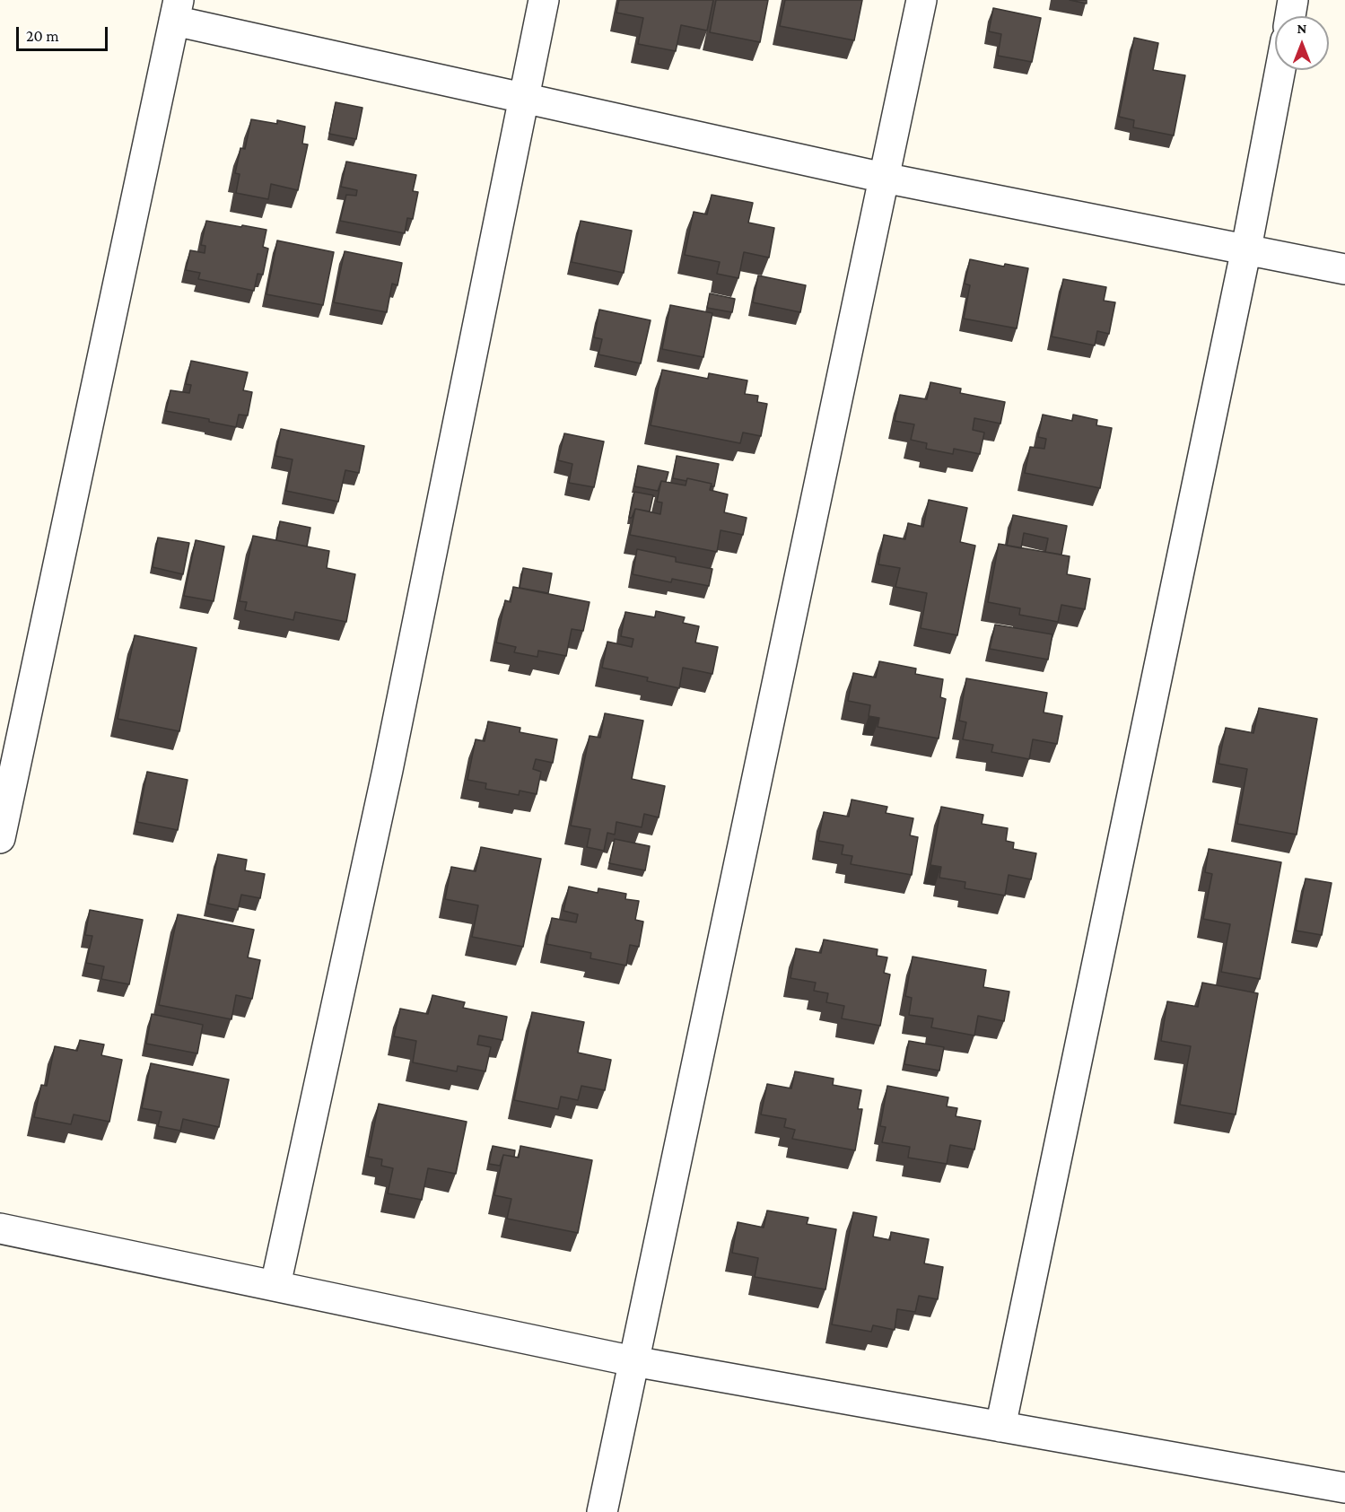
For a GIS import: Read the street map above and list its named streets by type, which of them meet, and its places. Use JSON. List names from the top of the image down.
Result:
{
  "scale_bar": "20 m",
  "north": "top"
}
